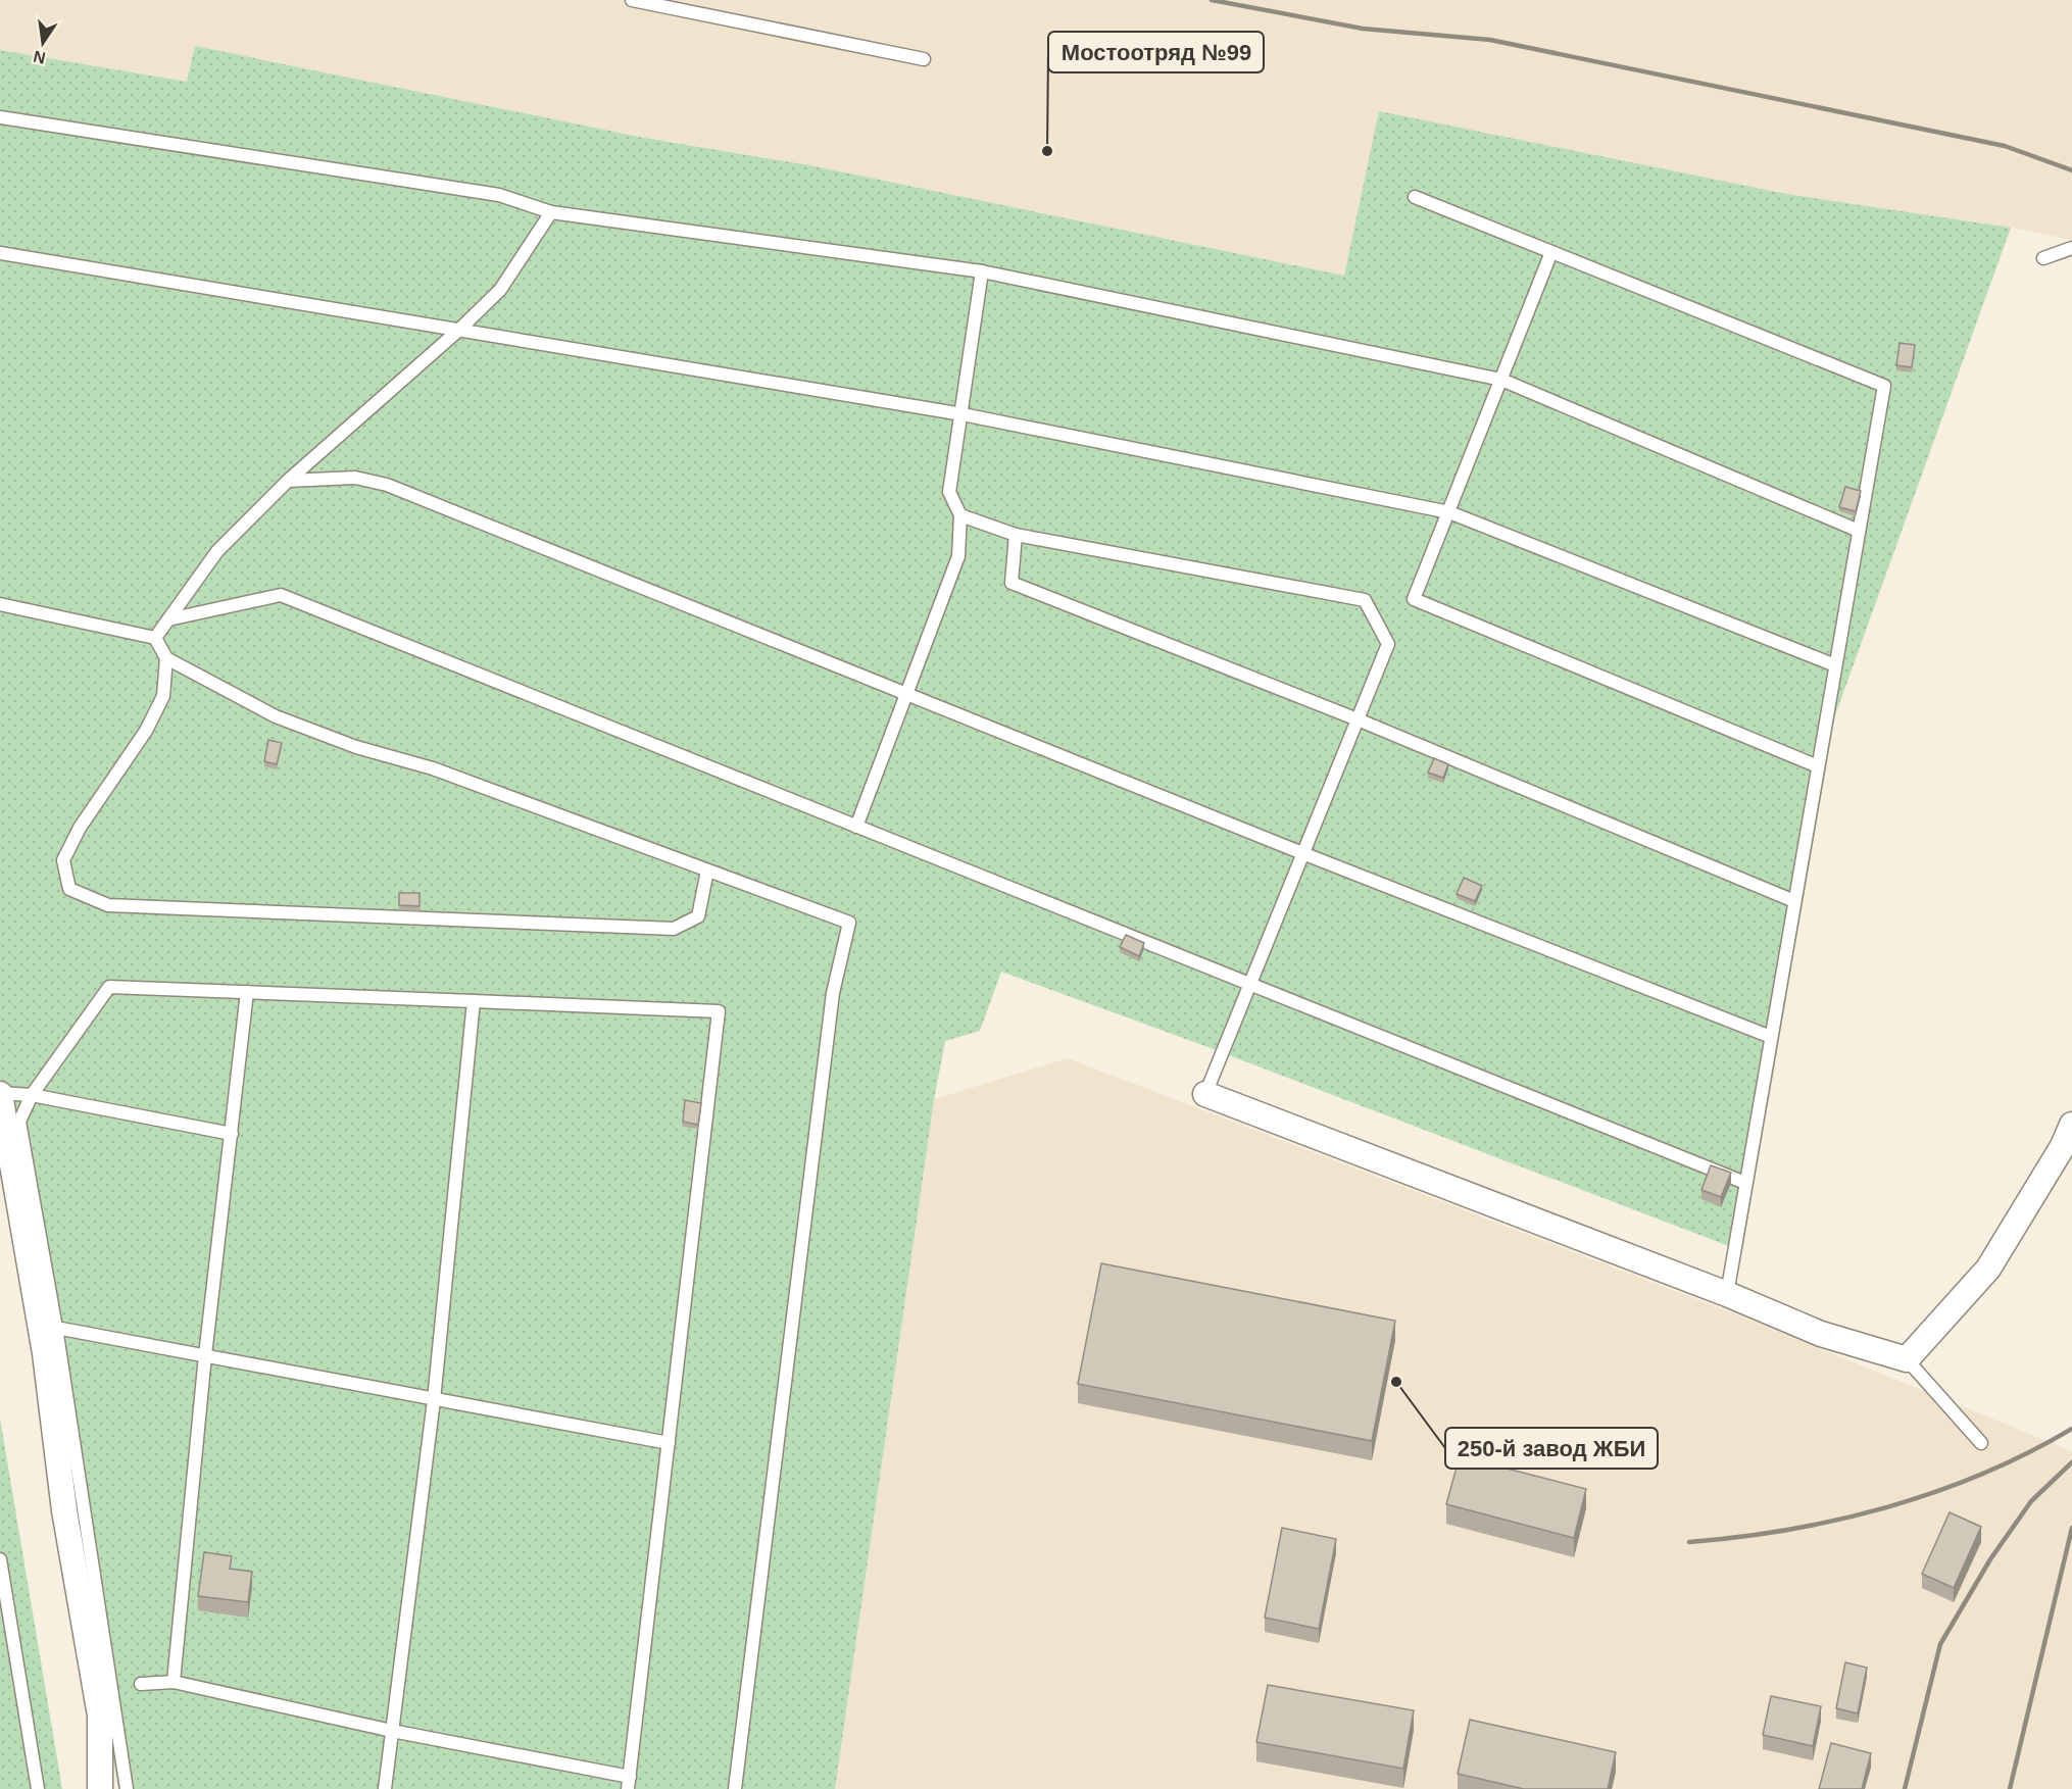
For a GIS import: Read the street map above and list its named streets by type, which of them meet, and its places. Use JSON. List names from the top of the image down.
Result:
{
  "places": ["Мостоотряд №99", "250-й завод ЖБИ"],
  "north": "bottom"
}
